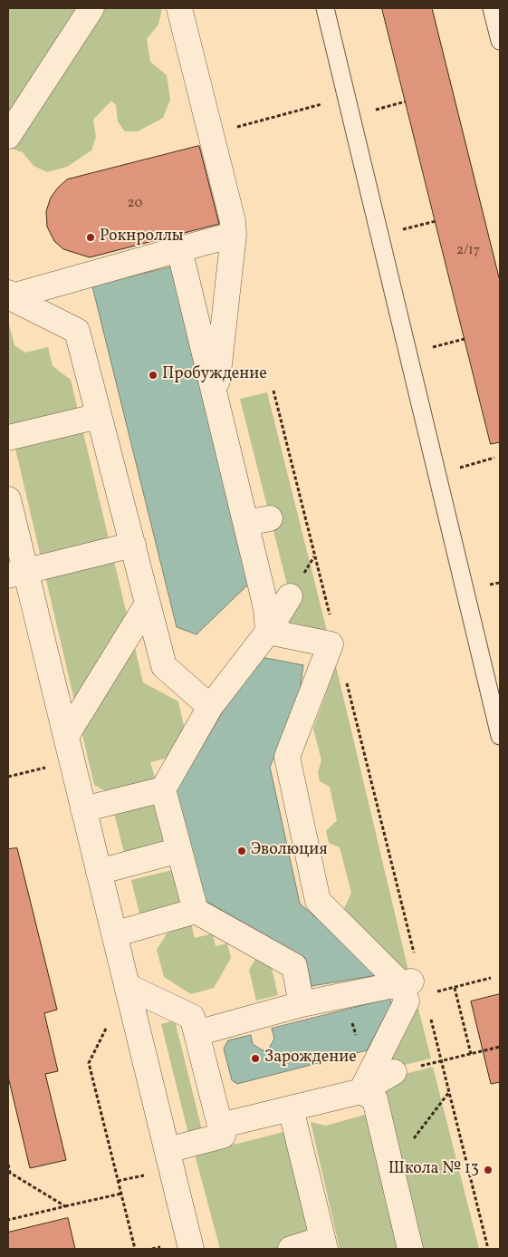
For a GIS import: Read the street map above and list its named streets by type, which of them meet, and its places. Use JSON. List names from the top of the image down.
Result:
{
  "places": [
    "Рокнроллы",
    "Пробуждение",
    "Эволюция",
    "Зарождение",
    "Школа № 13"
  ],
  "house_numbers": ["20", "2/17"]
}
